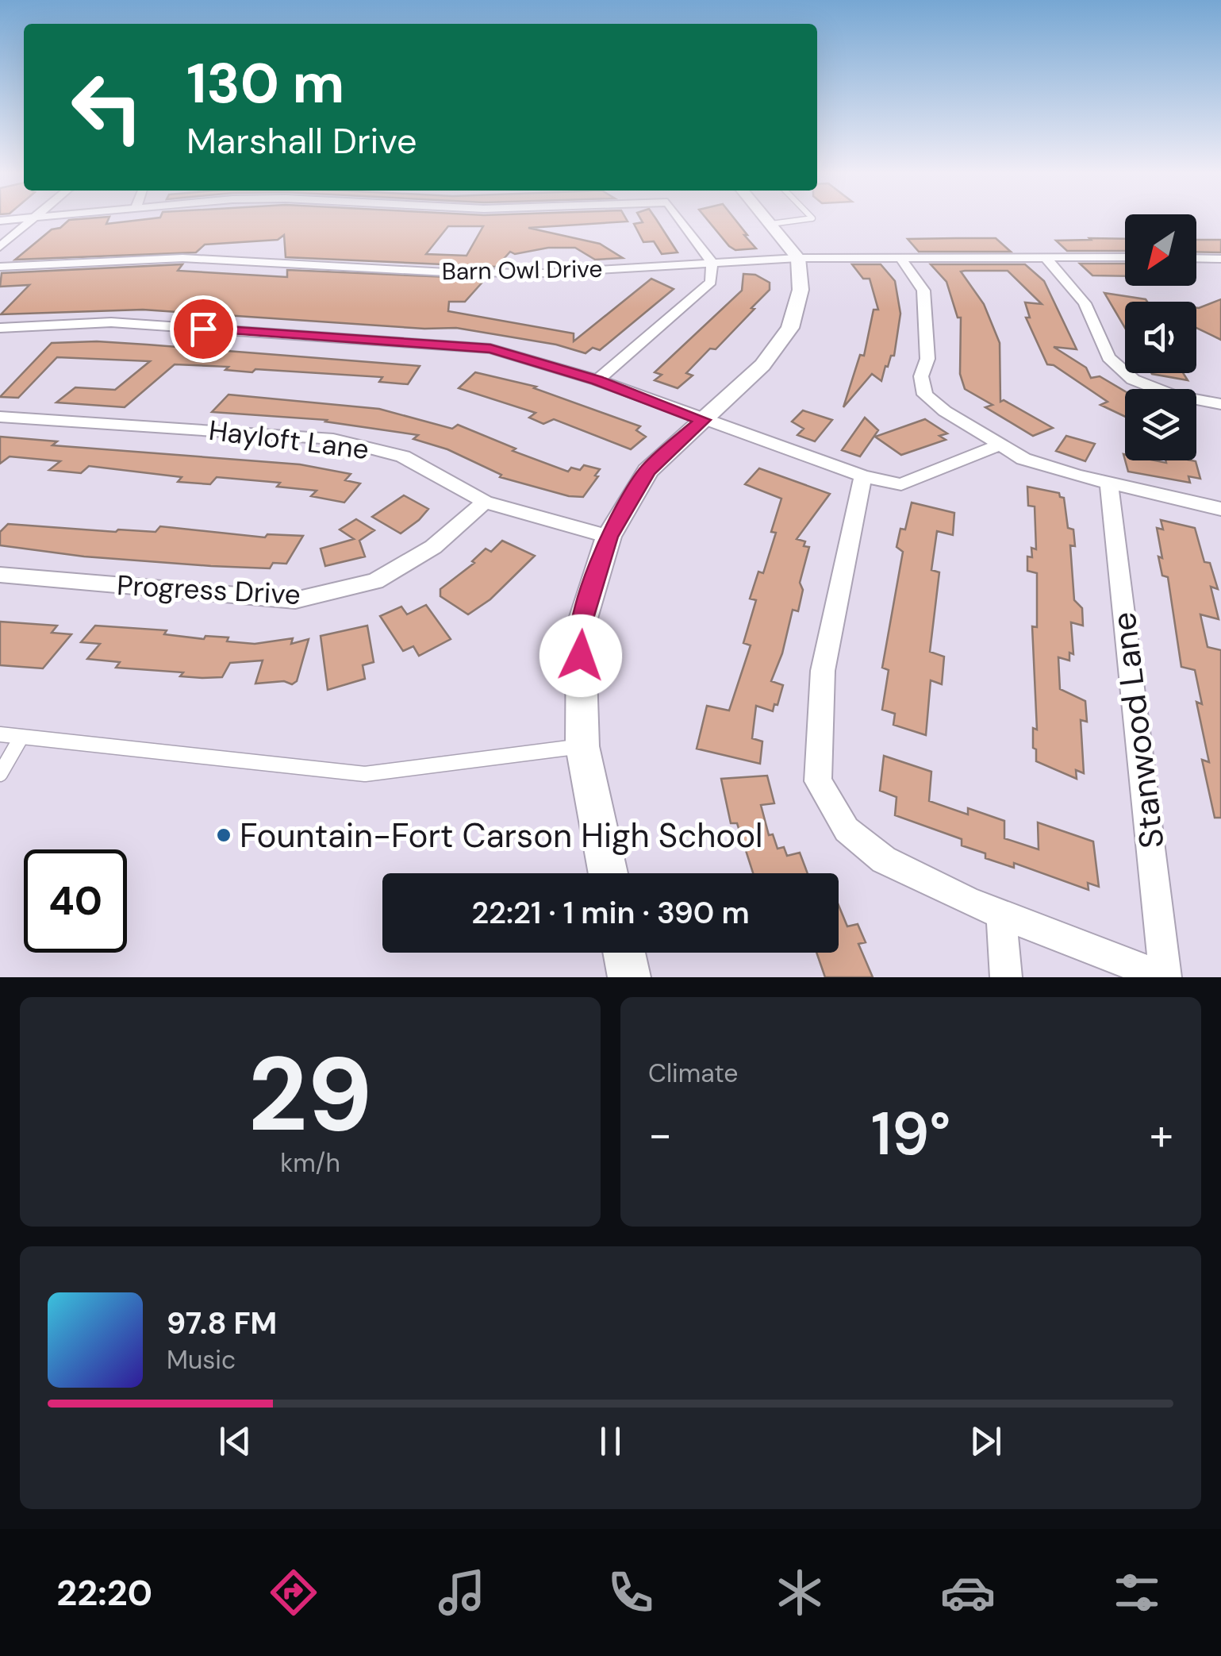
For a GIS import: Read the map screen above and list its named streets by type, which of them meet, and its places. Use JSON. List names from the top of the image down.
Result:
{
  "streets": {
    "street": [
      "Barn Owl Drive",
      "Hayloft Lane",
      "Progress Drive",
      "Stanwood Lane"
    ]
  },
  "crossings": [
    ["Hayloft Lane", "Progress Drive"]
  ],
  "places": ["Fountain-Fort Carson High School"],
  "north": "bottom left",
  "page": {
    "turn": ["130 m", "Marshall Drive"],
    "limit": "40",
    "trip": "22:21 · 1 min · 390 m",
    "tile": [
      ["29", "km/h"],
      "Climate"
    ],
    "heat": ["−", "19°", "+"],
    "song": ["97.8 FM", "Music"],
    "tabs": "22:20"
  }
}
